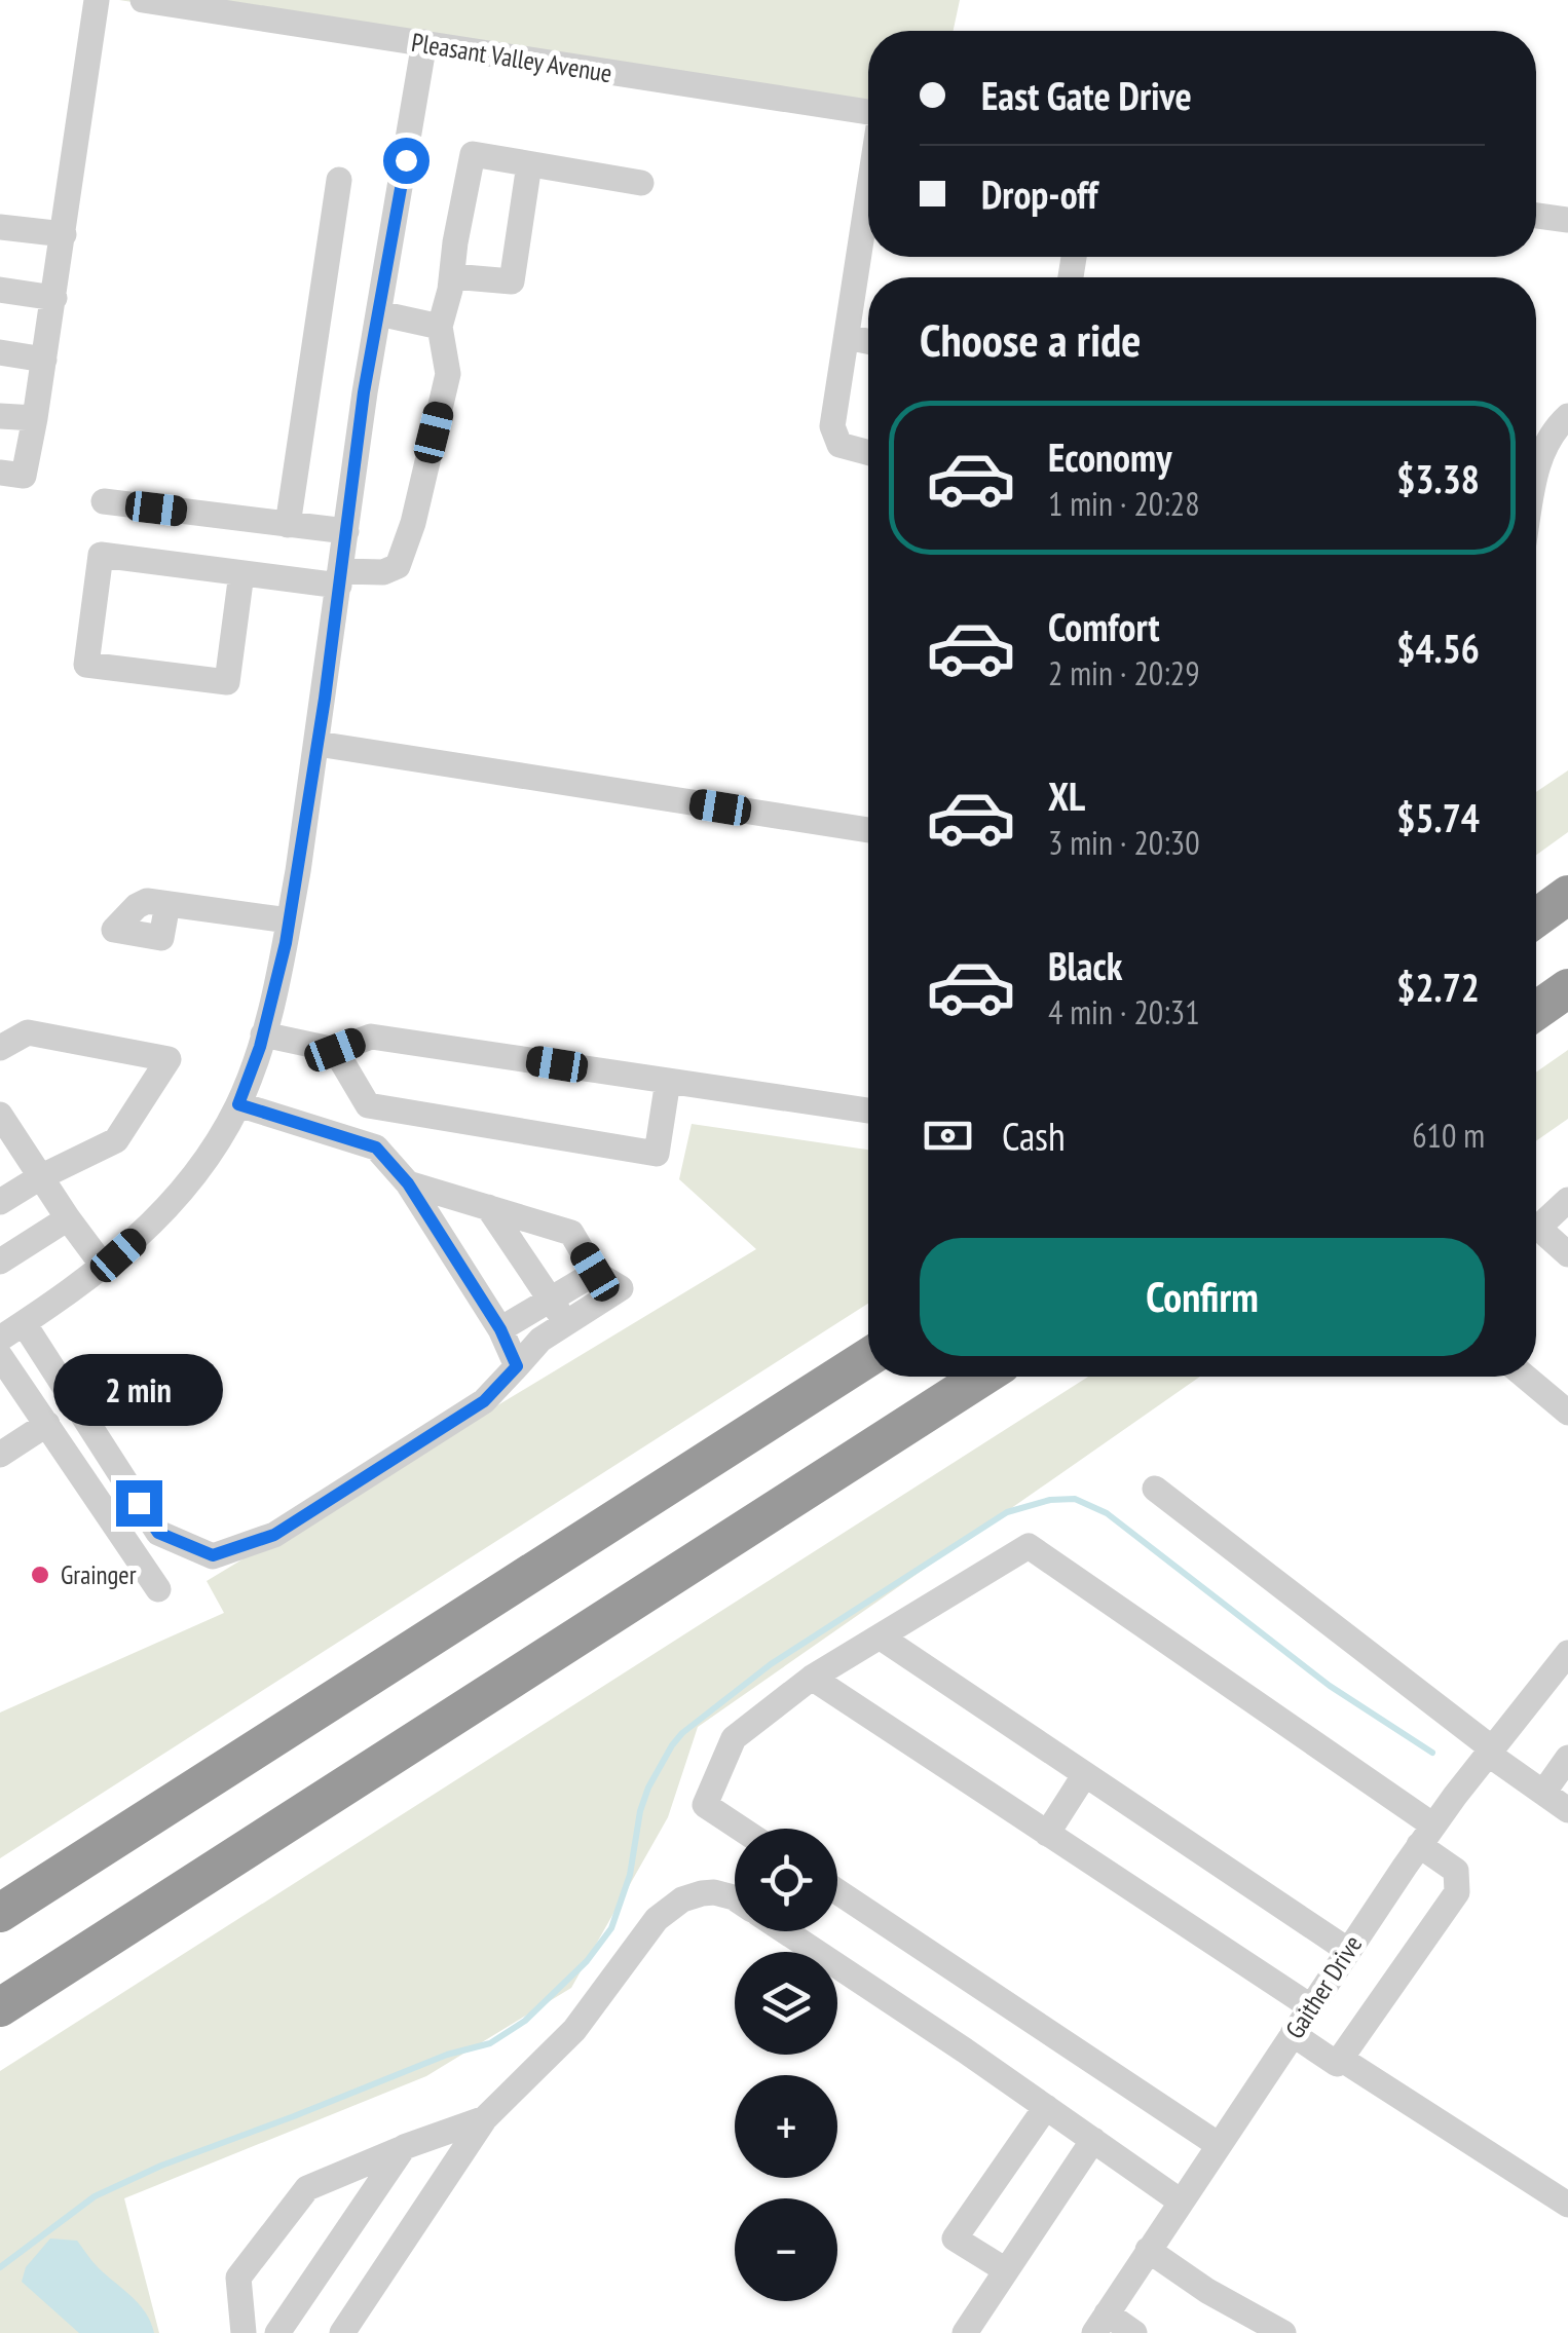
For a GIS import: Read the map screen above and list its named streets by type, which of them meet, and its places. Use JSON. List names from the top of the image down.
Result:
{
  "streets": {
    "street": ["Pleasant Valley Avenue", "Gaither Drive"]
  },
  "places": ["Grainger"],
  "page": {
    "banner": ["East Gate Drive", "Drop-off"],
    "heading": "Choose a ride",
    "list": [
      {
        "name": "Economy",
        "note": "1 min · 20:28",
        "value": "$3.38"
      },
      {
        "name": "Comfort",
        "note": "2 min · 20:29",
        "value": "$4.56"
      },
      {
        "name": "XL",
        "note": "3 min · 20:30",
        "value": "$5.74"
      },
      {
        "name": "Black",
        "note": "4 min · 20:31",
        "value": "$2.72"
      }
    ],
    "pay": ["Cash", "610 m"],
    "buttons": "Confirm",
    "bubble": "2 min",
    "map_buttons": ["+", "−"]
  }
}
